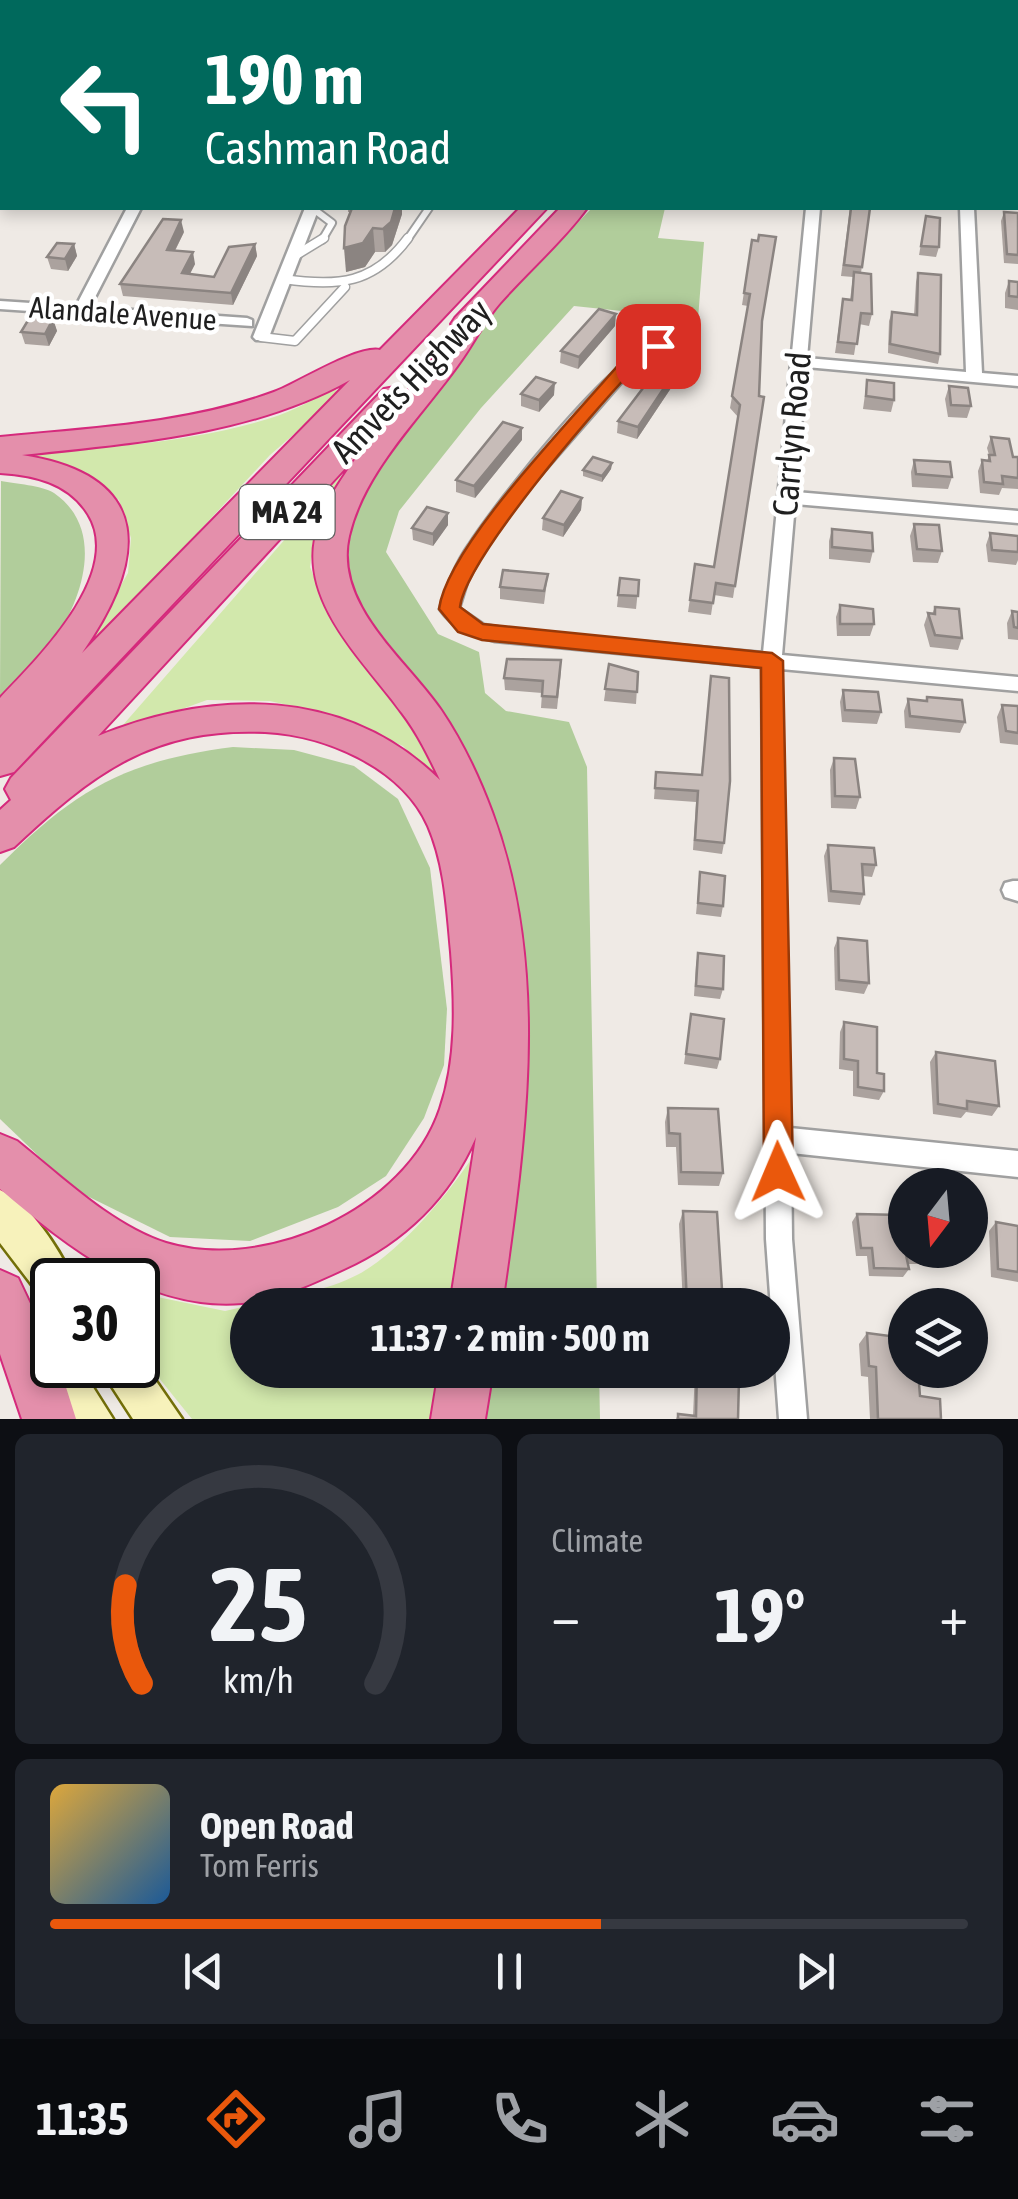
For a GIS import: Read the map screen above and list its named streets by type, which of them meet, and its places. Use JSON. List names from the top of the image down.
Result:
{
  "streets": {
    "highway": ["Amvets Highway", "MA 24"],
    "street": ["Alandale Avenue", "Carrlyn Road"]
  },
  "north": "bottom",
  "page": {
    "turn": ["190 m", "Cashman Road"],
    "limit": "30",
    "trip": "11:37 · 2 min · 500 m",
    "tile": "Climate",
    "heat": ["−", "19°", "+"],
    "song": ["Open Road", "Tom Ferris"],
    "tabs": "11:35",
    "gauge": ["25", "km/h"]
  }
}
